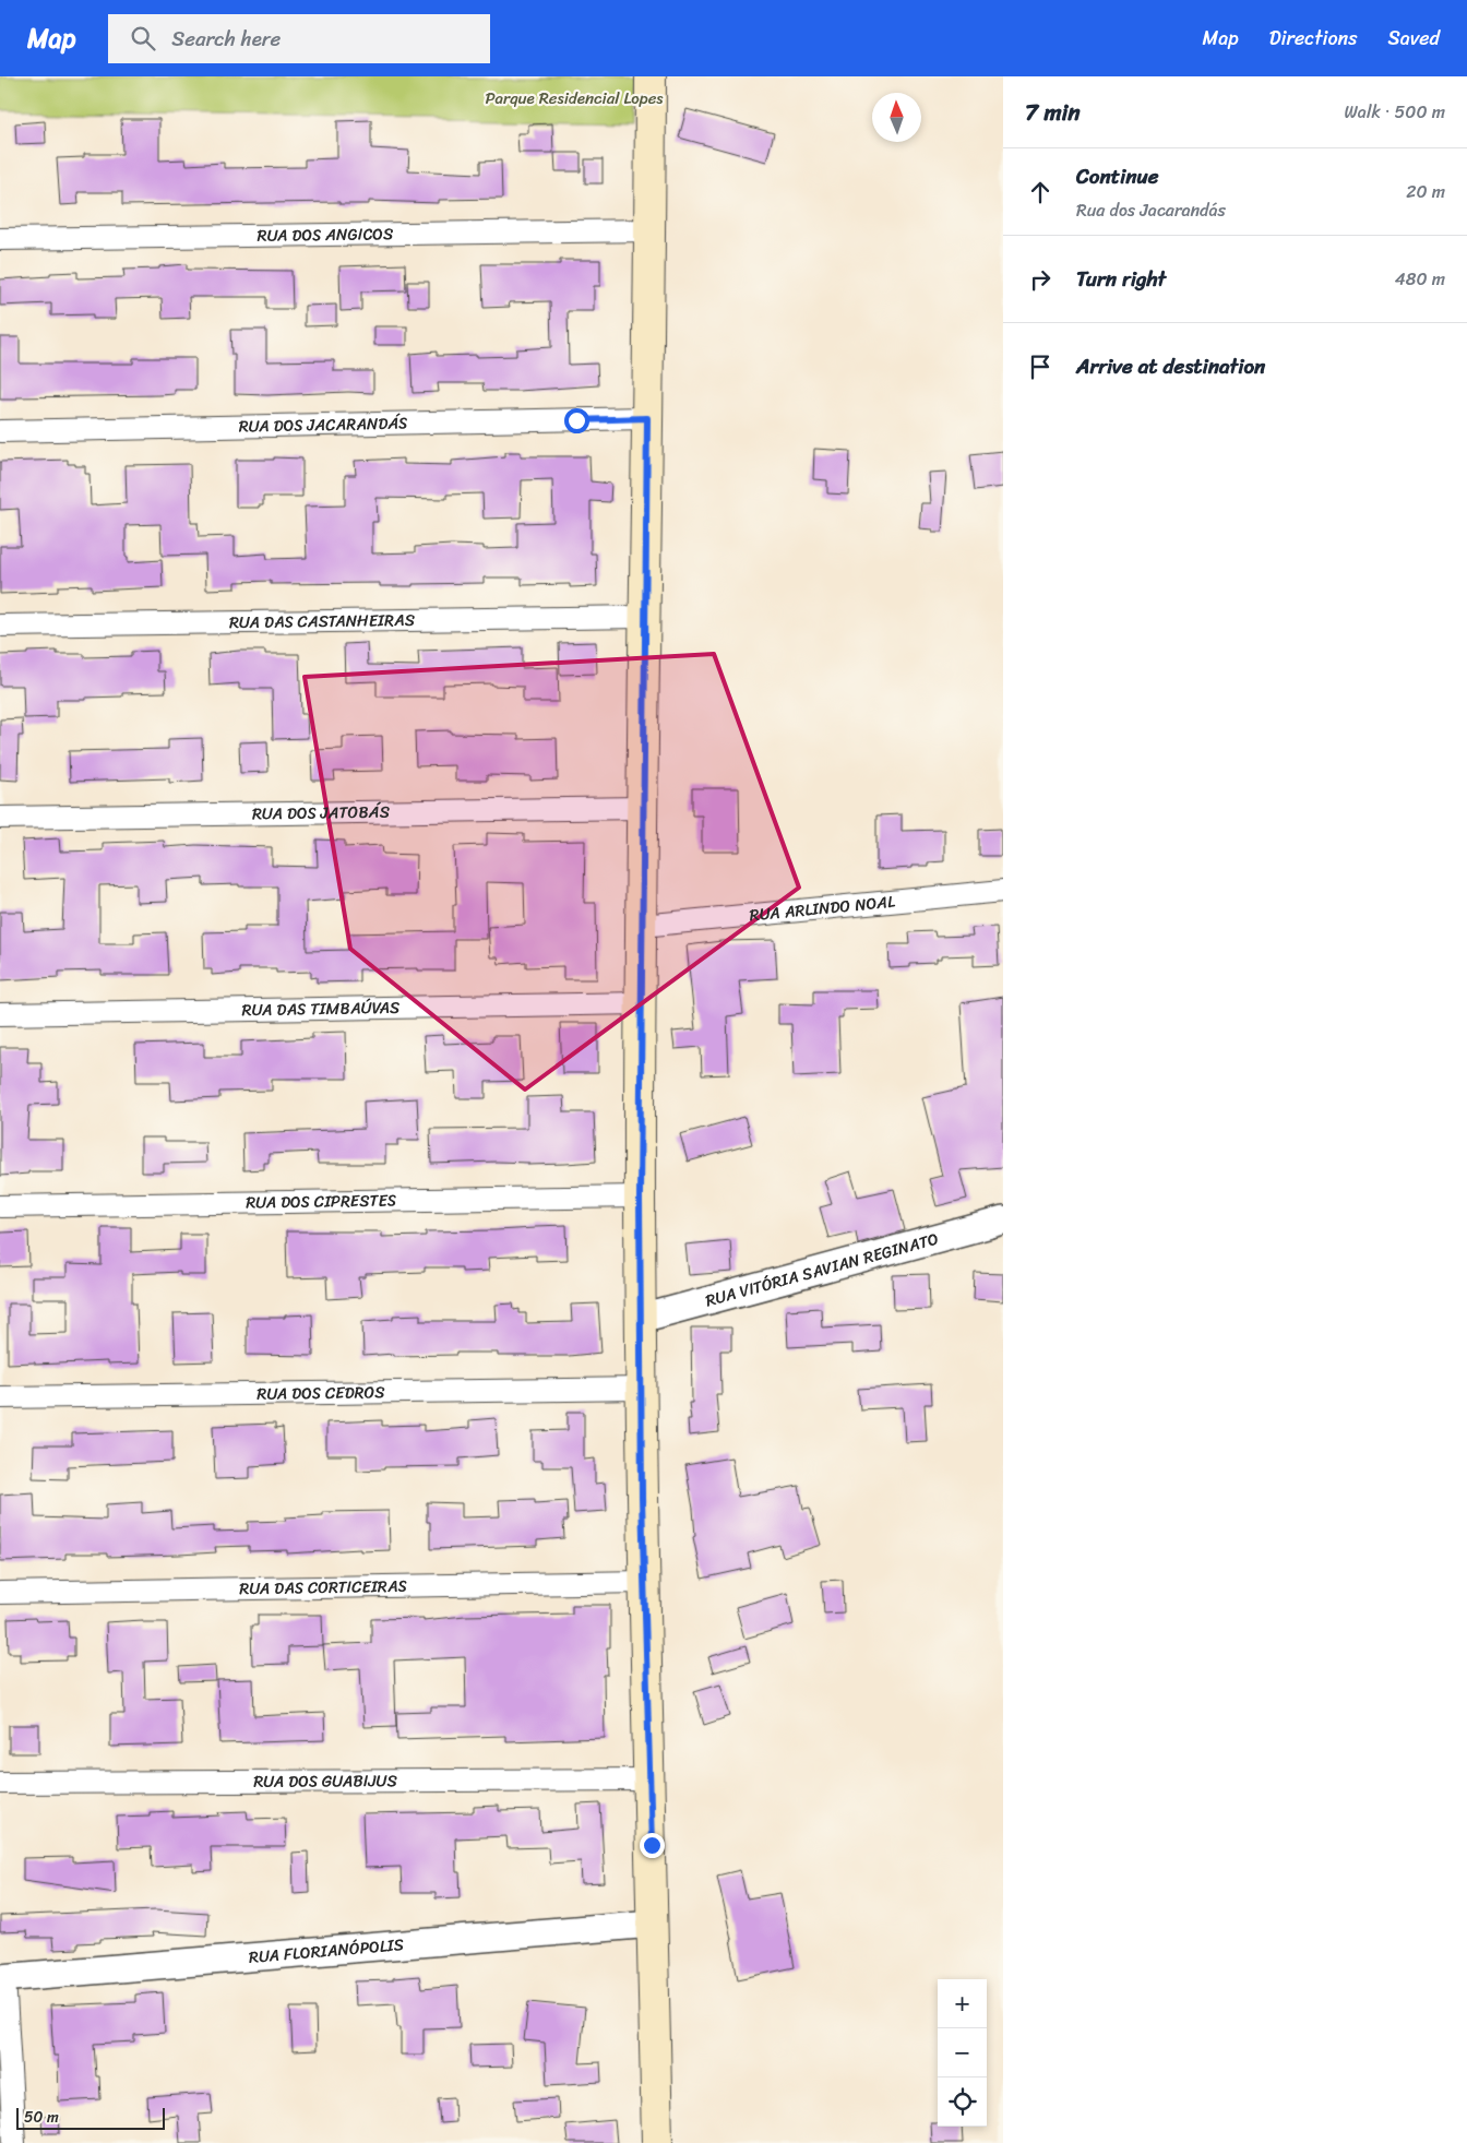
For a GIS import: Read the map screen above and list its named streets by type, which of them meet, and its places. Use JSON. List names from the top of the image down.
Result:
{
  "streets": {
    "street": [
      "RUA DOS ANGICOS",
      "RUA DOS JACARANDÁS",
      "RUA DAS CASTANHEIRAS",
      "RUA DOS JATOBÁS",
      "RUA ARLINDO NOAL",
      "RUA DAS TIMBAÚVAS",
      "RUA DOS CIPRESTES",
      "RUA VITÓRIA SAVIAN REGINATO",
      "RUA DOS CEDROS",
      "RUA DAS CORTICEIRAS",
      "RUA DOS GUABIJUS",
      "RUA FLORIANÓPOLIS"
    ]
  },
  "parks": ["Parque Residencial Lopes"],
  "scale_bar": "50 m",
  "north": "top",
  "page": {
    "header": "Map",
    "search": "Search here",
    "nav": ["Map", "Directions", "Saved"],
    "heading": ["7 min", "Walk · 500 m"],
    "list": [
      ["Continue", "Rua dos Jacarandás", "20 m"],
      ["Turn right", "480 m"],
      "Arrive at destination"
    ],
    "map_buttons": ["+", "−"],
    "scale": "50 m"
  }
}
